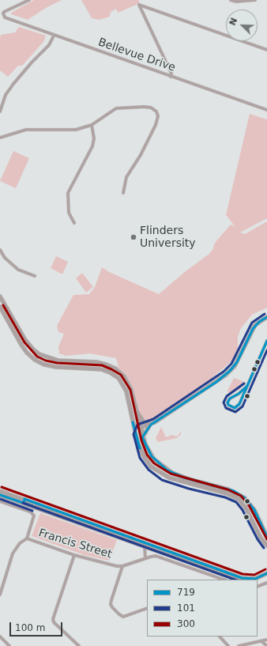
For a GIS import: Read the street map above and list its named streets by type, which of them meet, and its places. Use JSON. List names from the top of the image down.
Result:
{
  "streets": {
    "street": ["Bellevue Drive", "Francis Street"]
  },
  "places": ["Flinders University"],
  "lines": ["transit line 300", "transit line 101", "transit line 719"],
  "legend": ["719", "101", "300"],
  "scale_bar": "100 m",
  "north": "top left"
}
